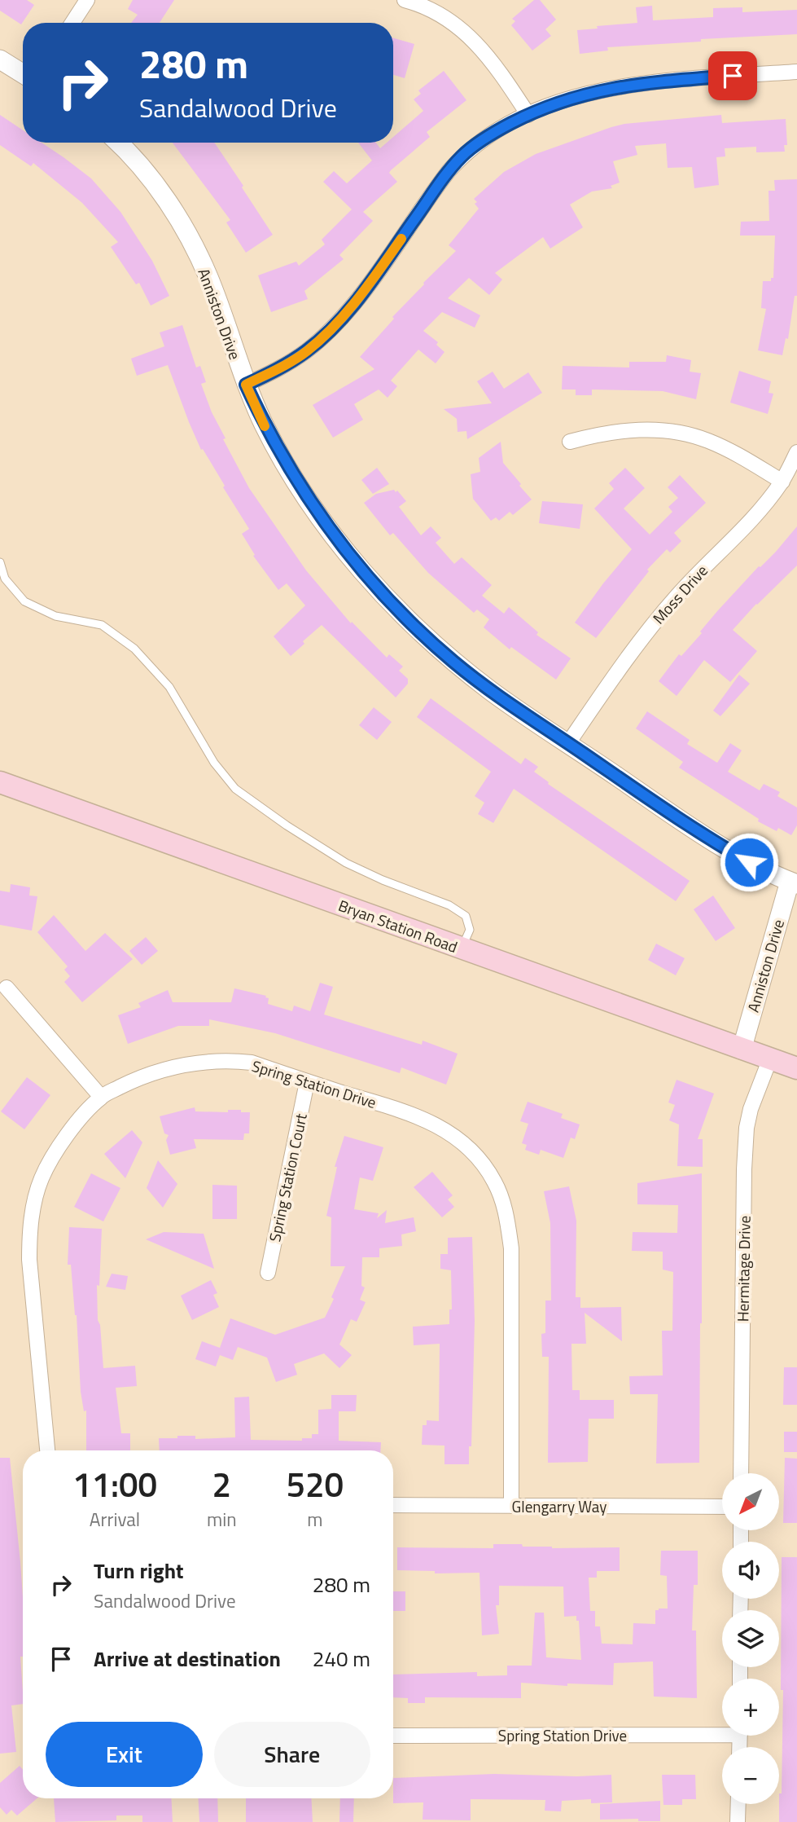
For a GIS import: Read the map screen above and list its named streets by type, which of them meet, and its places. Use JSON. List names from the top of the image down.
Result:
{
  "streets": {
    "main road": ["Bryan Station Road"],
    "street": [
      "Anniston Drive",
      "Moss Drive",
      "Spring Station Drive",
      "Spring Station Court",
      "Hermitage Drive",
      "Glengarry Way"
    ]
  },
  "crossings": [
    ["Anniston Drive", "Moss Drive"],
    ["Anniston Drive", "Bryan Station Road"],
    ["Bryan Station Road", "Hermitage Drive"],
    ["Spring Station Drive", "Spring Station Court"],
    ["Spring Station Drive", "Glengarry Way"]
  ],
  "north": "bottom left",
  "page": {
    "turn": ["280 m", "Sandalwood Drive"],
    "eta": [
      "11:00",
      "Arrival",
      "2",
      "min",
      "520",
      "m"
    ],
    "map_buttons": ["+", "−"],
    "list": [
      {
        "name": "Turn right",
        "note": "Sandalwood Drive",
        "value": "280 m"
      },
      {
        "name": "Arrive at destination",
        "value": "240 m"
      }
    ],
    "buttons": ["Exit", "Share"]
  }
}
